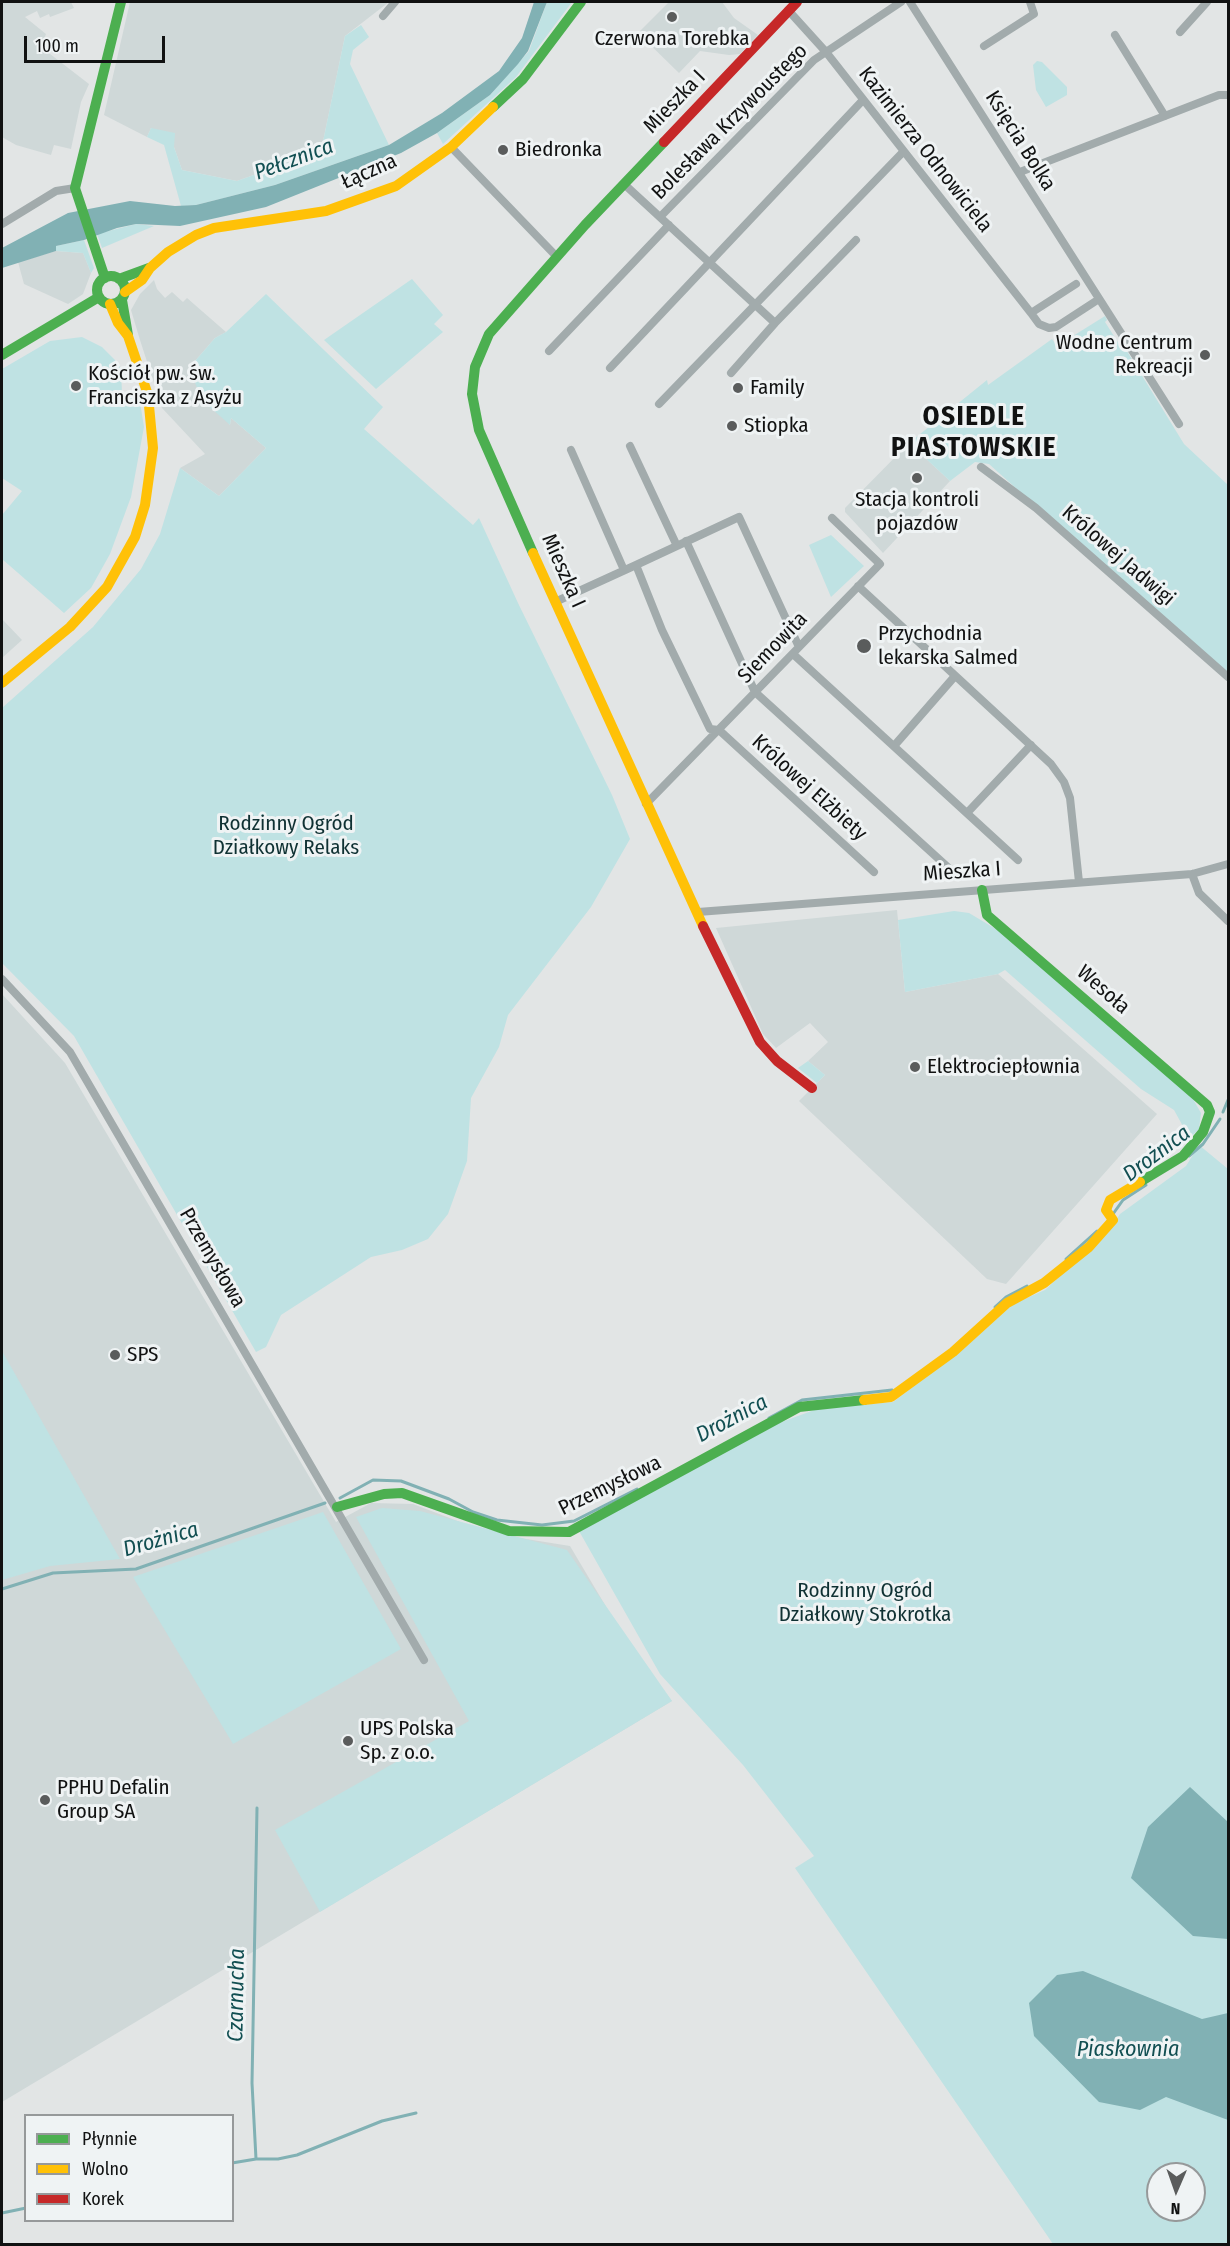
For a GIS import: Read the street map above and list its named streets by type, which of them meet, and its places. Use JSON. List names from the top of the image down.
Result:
{
  "streets": {
    "street": [
      "Mieszka I",
      "Bolesława Krzywoustego",
      "Księcia Bolka",
      "Kazimierza Odnowiciela",
      "Łączna",
      "Królowej Jadwigi",
      "Siemowita",
      "Królowej Elżbiety",
      "Wesoła",
      "Przemysłowa"
    ]
  },
  "crossings": [
    ["Mieszka I", "Bolesława Krzywoustego"],
    ["Mieszka I", "Kazimierza Odnowiciela"],
    ["Mieszka I", "Siemowita"],
    ["Mieszka I", "Wesoła"],
    ["Bolesława Krzywoustego", "Kazimierza Odnowiciela"],
    ["Siemowita", "Królowej Elżbiety"],
    ["Wesoła", "Przemysłowa"]
  ],
  "districts": ["OSIEDLE PIASTOWSKIE"],
  "water": [
    "Pełcznica",
    "Drożnica",
    "Czarnucha",
    "Piaskownia"
  ],
  "parks": ["Rodzinny Ogród Działkowy Relaks", "Rodzinny Ogród Działkowy Stokrotka"],
  "places": [
    "Czerwona Torebka",
    "Biedronka",
    "Wodne Centrum Rekreacji",
    "Kościół pw. św. Franciszka z Asyżu",
    "Family",
    "Stiopka",
    "Stacja kontroli pojazdów",
    "Przychodnia lekarska Salmed",
    "Elektrociepłownia",
    "SPS",
    "UPS Polska Sp. z o.o.",
    "PPHU Defalin Group SA"
  ],
  "legend": ["Płynnie", "Wolno", "Korek"],
  "scale_bar": "100 m",
  "north": "bottom"
}
